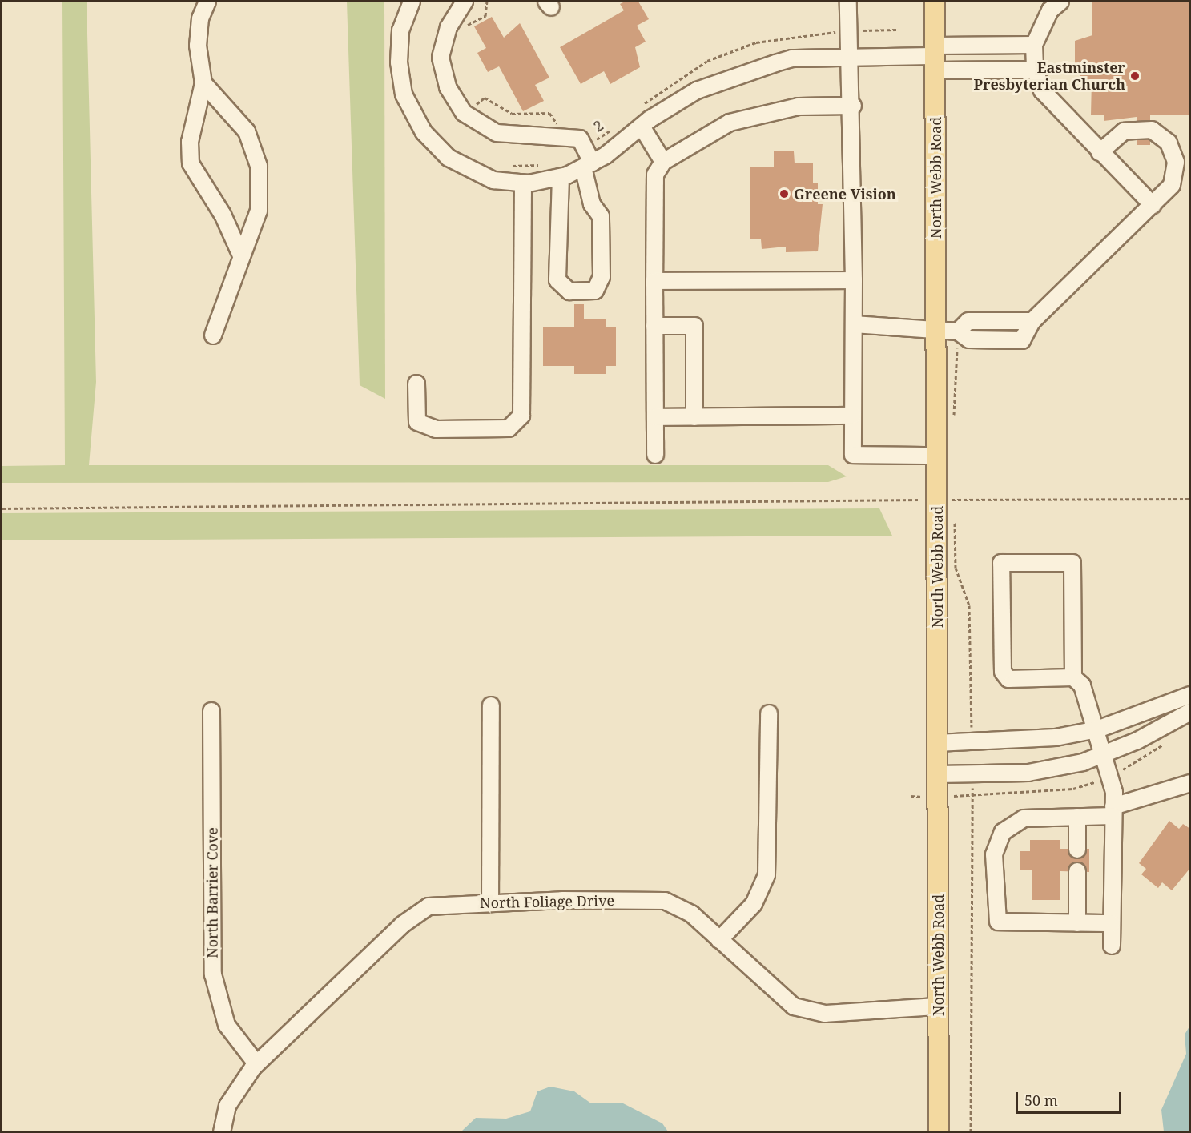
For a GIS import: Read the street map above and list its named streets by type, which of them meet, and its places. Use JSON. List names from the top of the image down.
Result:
{
  "streets": {
    "main road": ["North Webb Road"],
    "street": ["North Barrier Cove", "North Foliage Drive"],
    "path": ["2"]
  },
  "crossings": [
    ["North Webb Road", "North Foliage Drive"],
    ["North Barrier Cove", "North Foliage Drive"]
  ],
  "places": ["Eastminster Presbyterian Church", "Greene Vision"],
  "scale_bar": "50 m"
}
